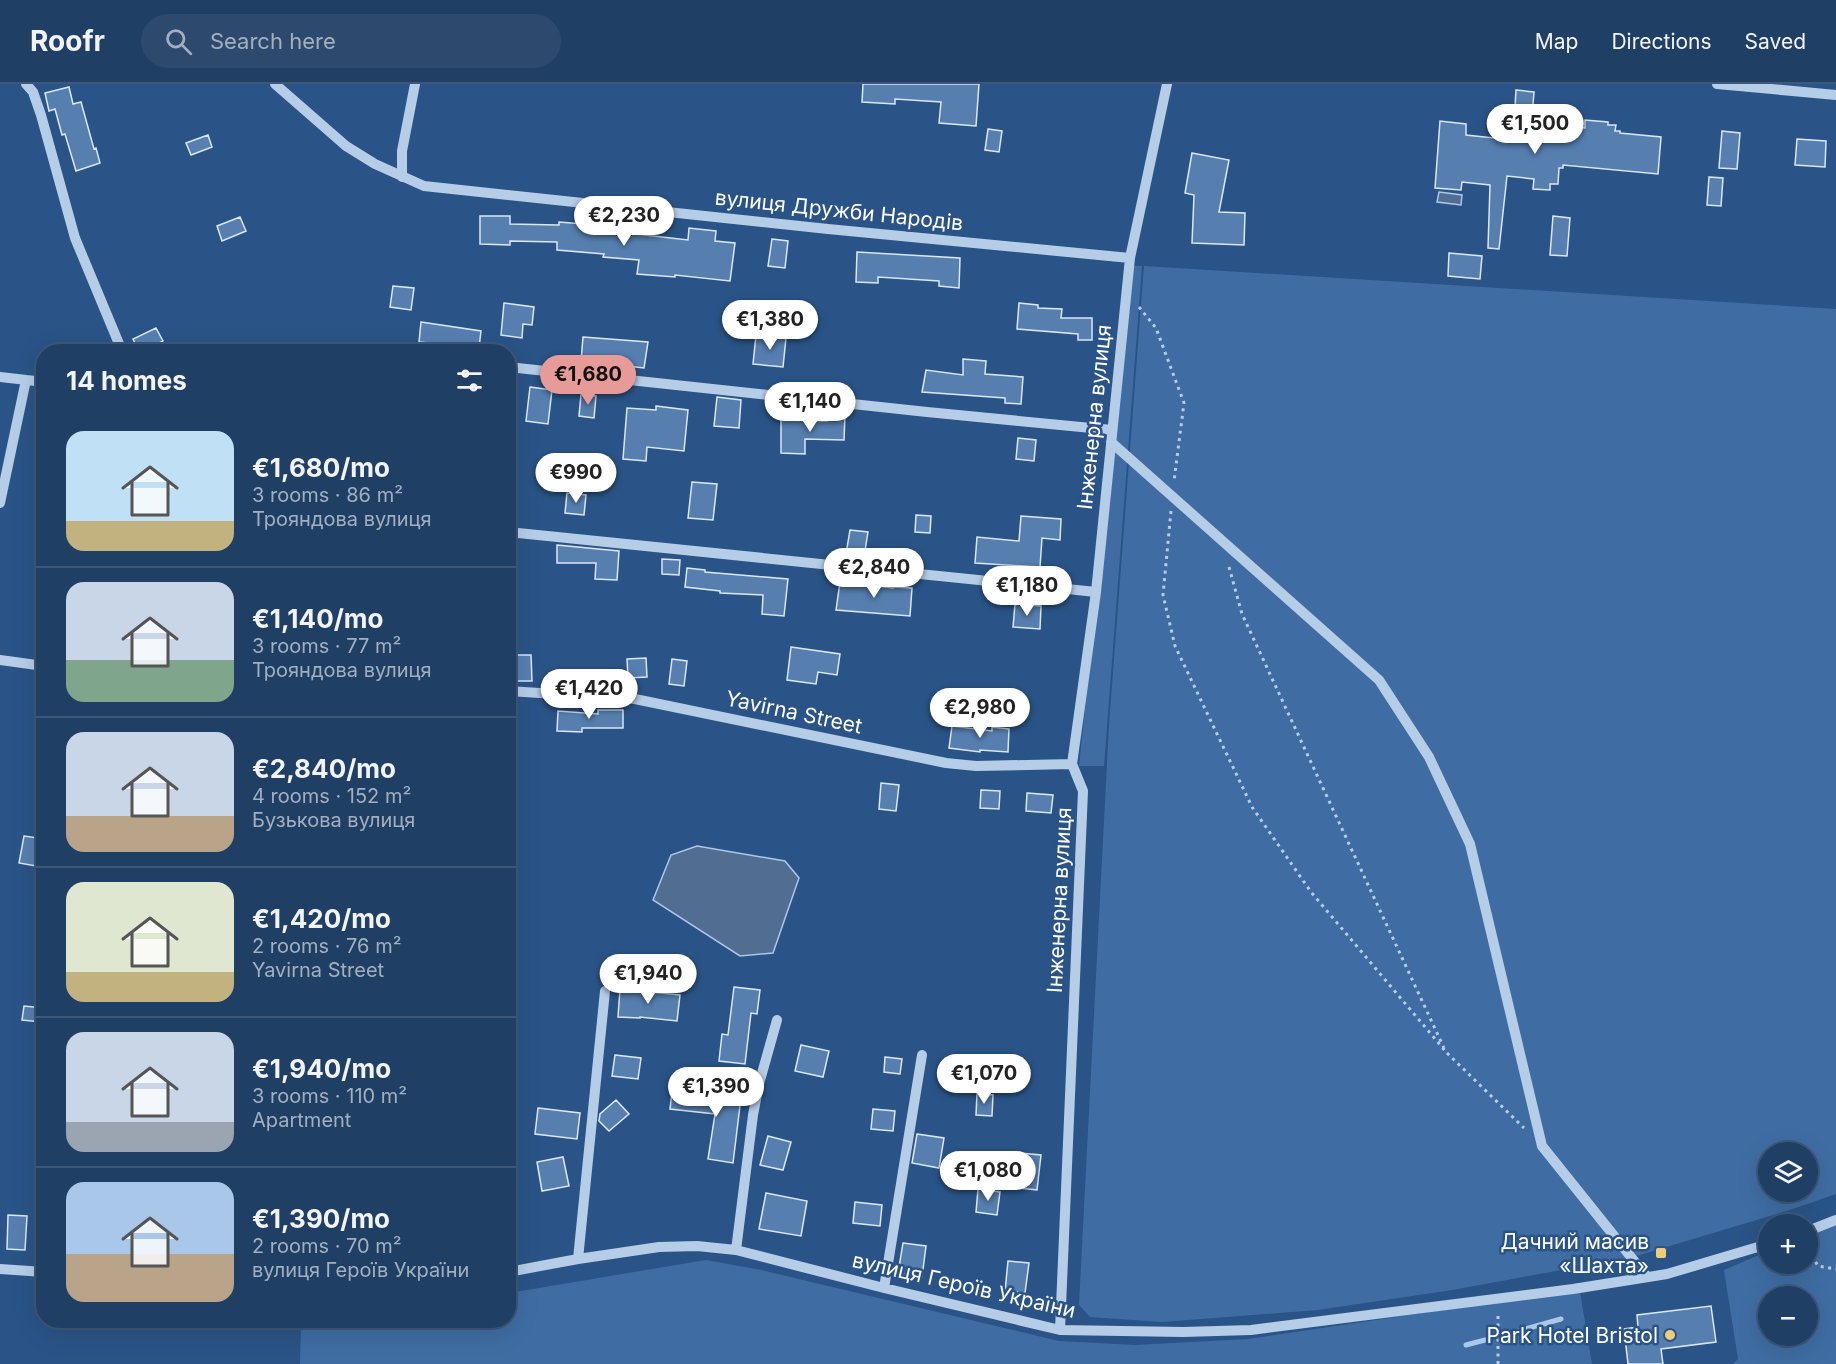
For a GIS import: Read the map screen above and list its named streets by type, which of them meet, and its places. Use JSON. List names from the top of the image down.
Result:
{
  "streets": {
    "street": [
      "вулиця Дружби Народів",
      "Інженерна вулиця",
      "Yavirna Street",
      "вулиця Героїв України"
    ]
  },
  "crossings": [
    ["вулиця Дружби Народів", "Інженерна вулиця"],
    ["Інженерна вулиця", "Yavirna Street"],
    ["Інженерна вулиця", "вулиця Героїв України"]
  ],
  "places": {
    "transit": ["Дачний масив «Шахта»"],
    "other": ["Park Hotel Bristol"]
  },
  "page": {
    "header": "Roofr",
    "search": "Search here",
    "nav": ["Map", "Directions", "Saved"],
    "price": [
      "€1,500",
      "€2,230",
      "€1,380",
      "€1,680",
      "€1,140",
      "€990",
      "€2,840",
      "€1,180",
      "€1,420",
      "€2,980",
      "€1,940",
      "€1,070",
      "€1,390",
      "€1,080"
    ],
    "heading": "14 homes",
    "list": [
      {
        "name": "€1,680/mo",
        "note": "3 rooms · 86 m² · Трояндова вулиця"
      },
      {
        "name": "€1,140/mo",
        "note": "3 rooms · 77 m² · Трояндова вулиця"
      },
      {
        "name": "€2,840/mo",
        "note": "4 rooms · 152 m² · Бузькова вулиця"
      },
      {
        "name": "€1,420/mo",
        "note": "2 rooms · 76 m² · Yavirna Street"
      },
      {
        "name": "€1,940/mo",
        "note": "3 rooms · 110 m² · Apartment"
      },
      {
        "name": "€1,390/mo",
        "note": "2 rooms · 70 m² · вулиця Героїв України"
      }
    ],
    "map_buttons": ["+", "−"]
  }
}
